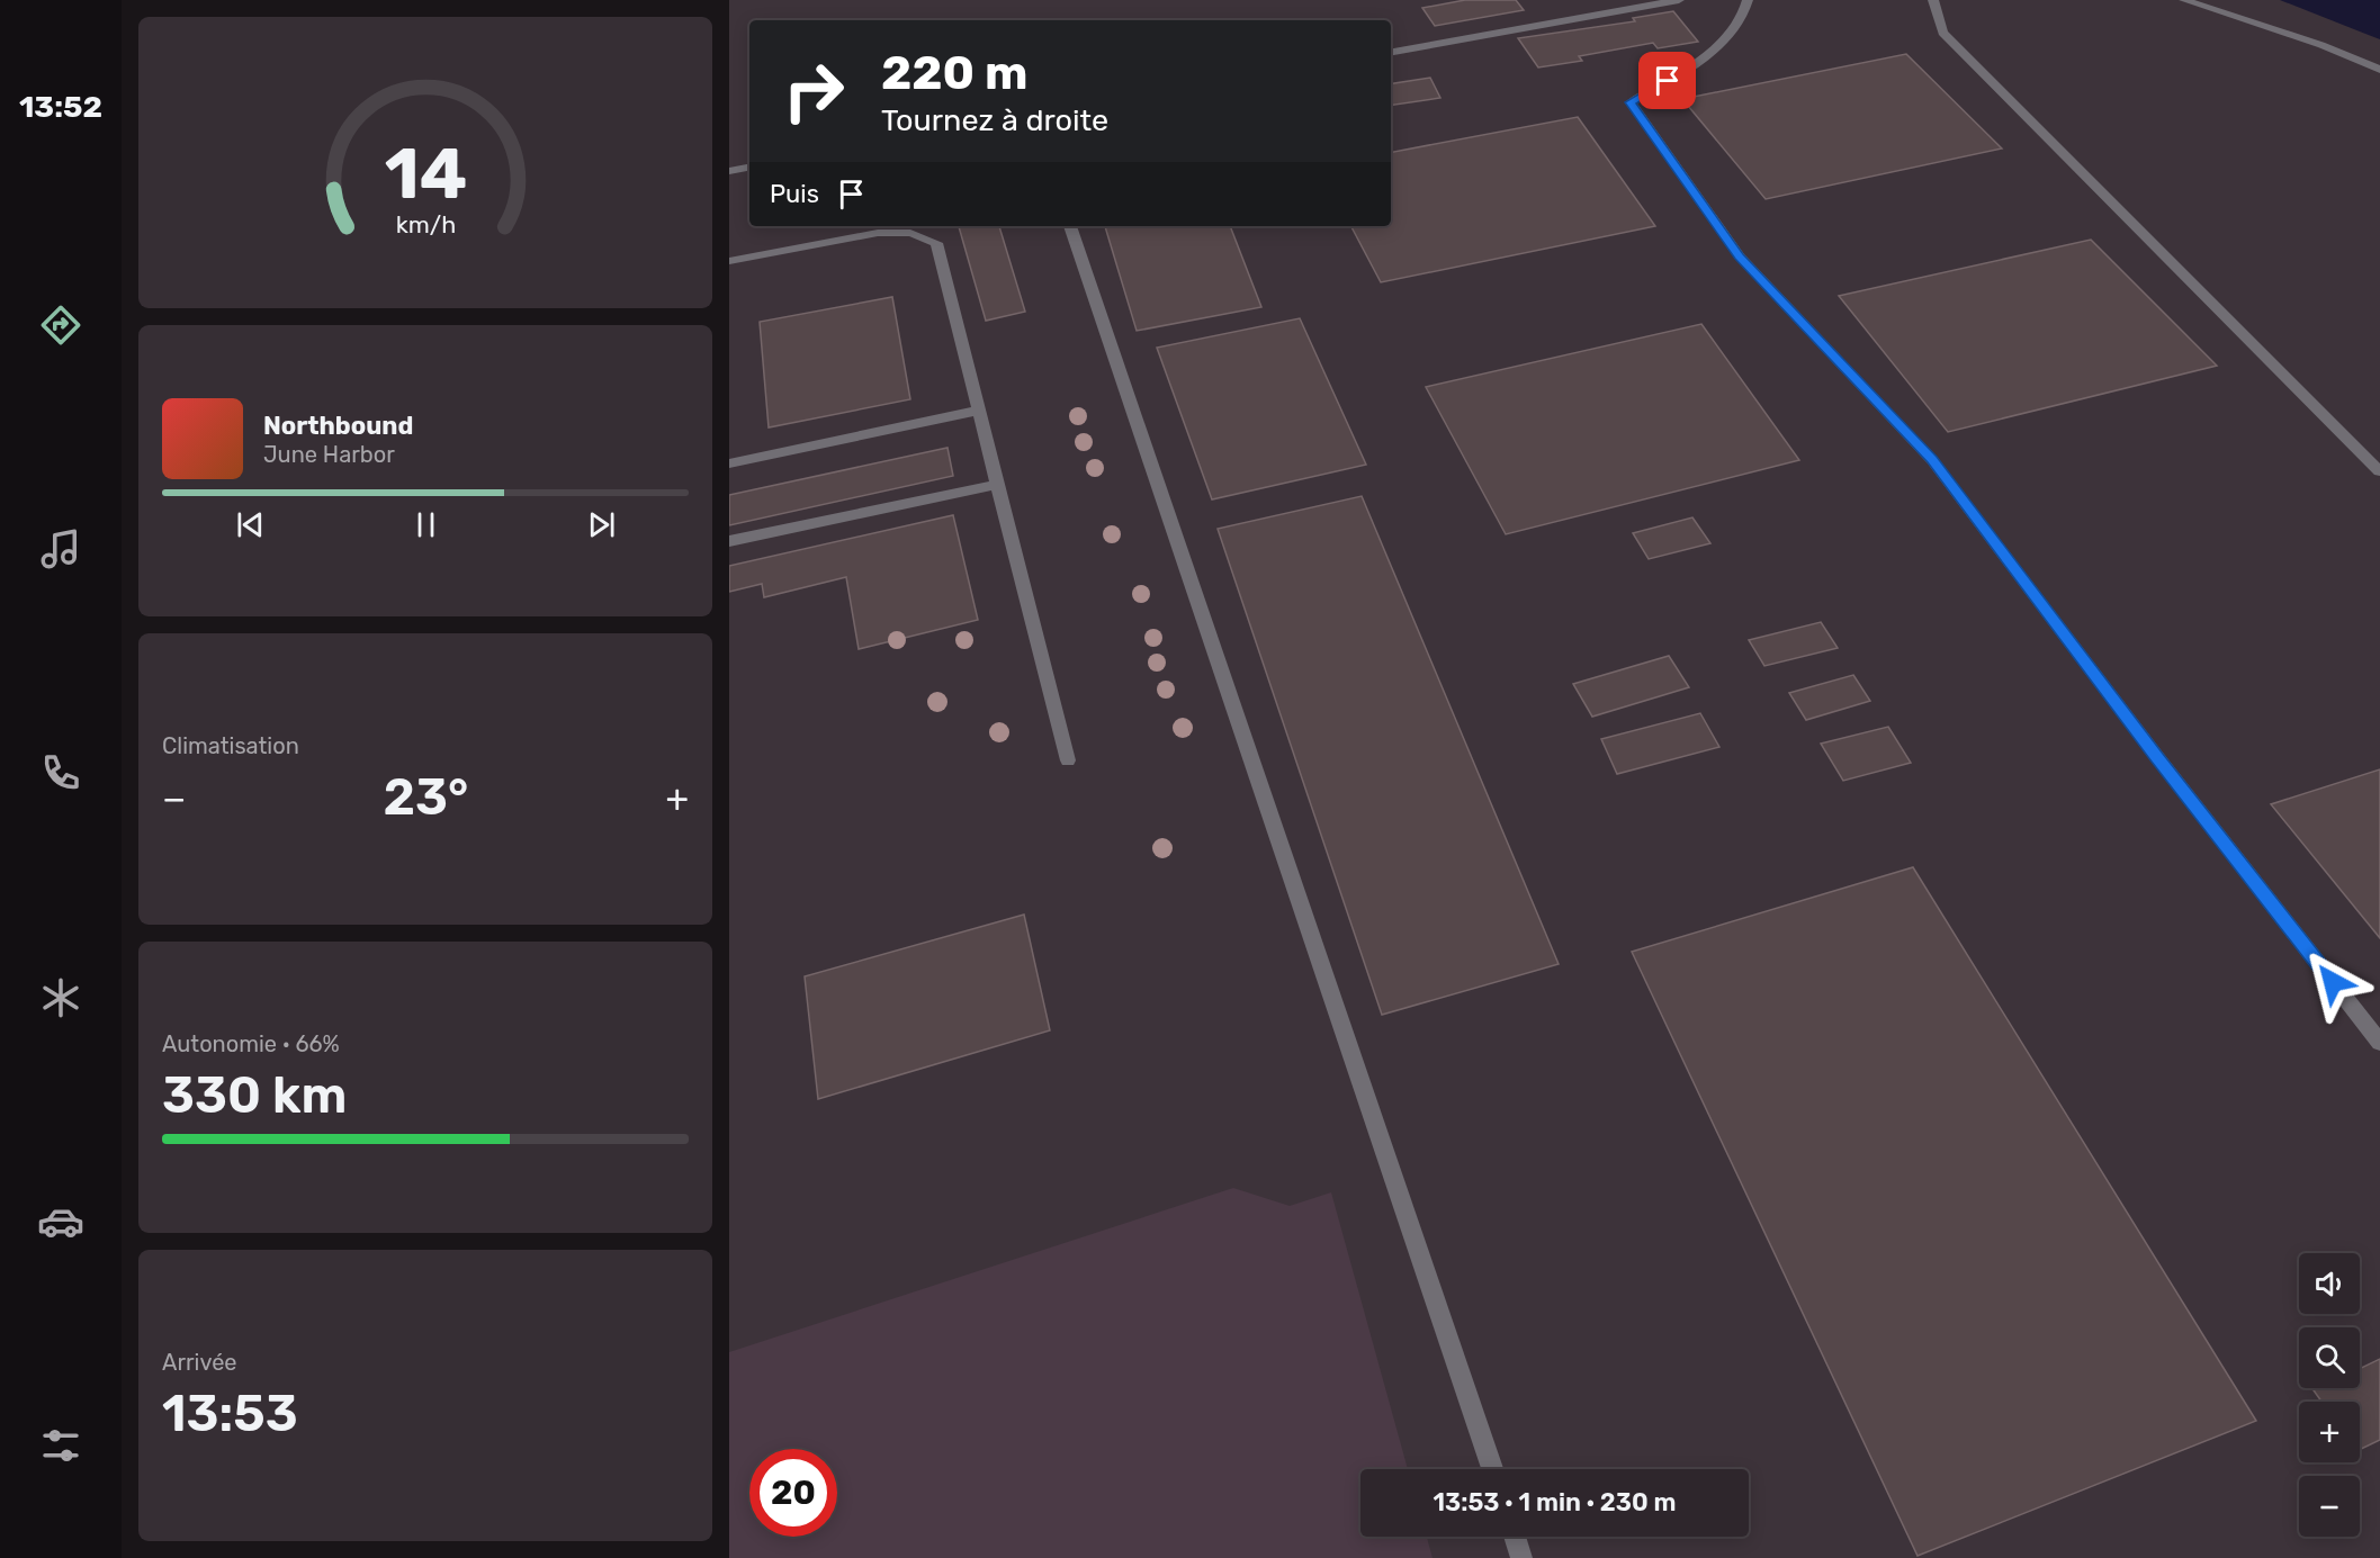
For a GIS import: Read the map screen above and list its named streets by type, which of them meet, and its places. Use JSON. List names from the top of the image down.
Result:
{
  "page": {
    "tabs": "13:52",
    "turn": ["220 m", "Tournez à droite"],
    "then": "Puis",
    "song": ["Northbound", "June Harbor"],
    "tile": [
      "Climatisation",
      ["Autonomie · 66%", "330 km"],
      ["Arrivée", "13:53"]
    ],
    "heat": ["−", "23°", "+"],
    "map_buttons": ["+", "−"],
    "limit": "20",
    "trip": "13:53 · 1 min · 230 m",
    "gauge": ["14", "km/h"]
  }
}
